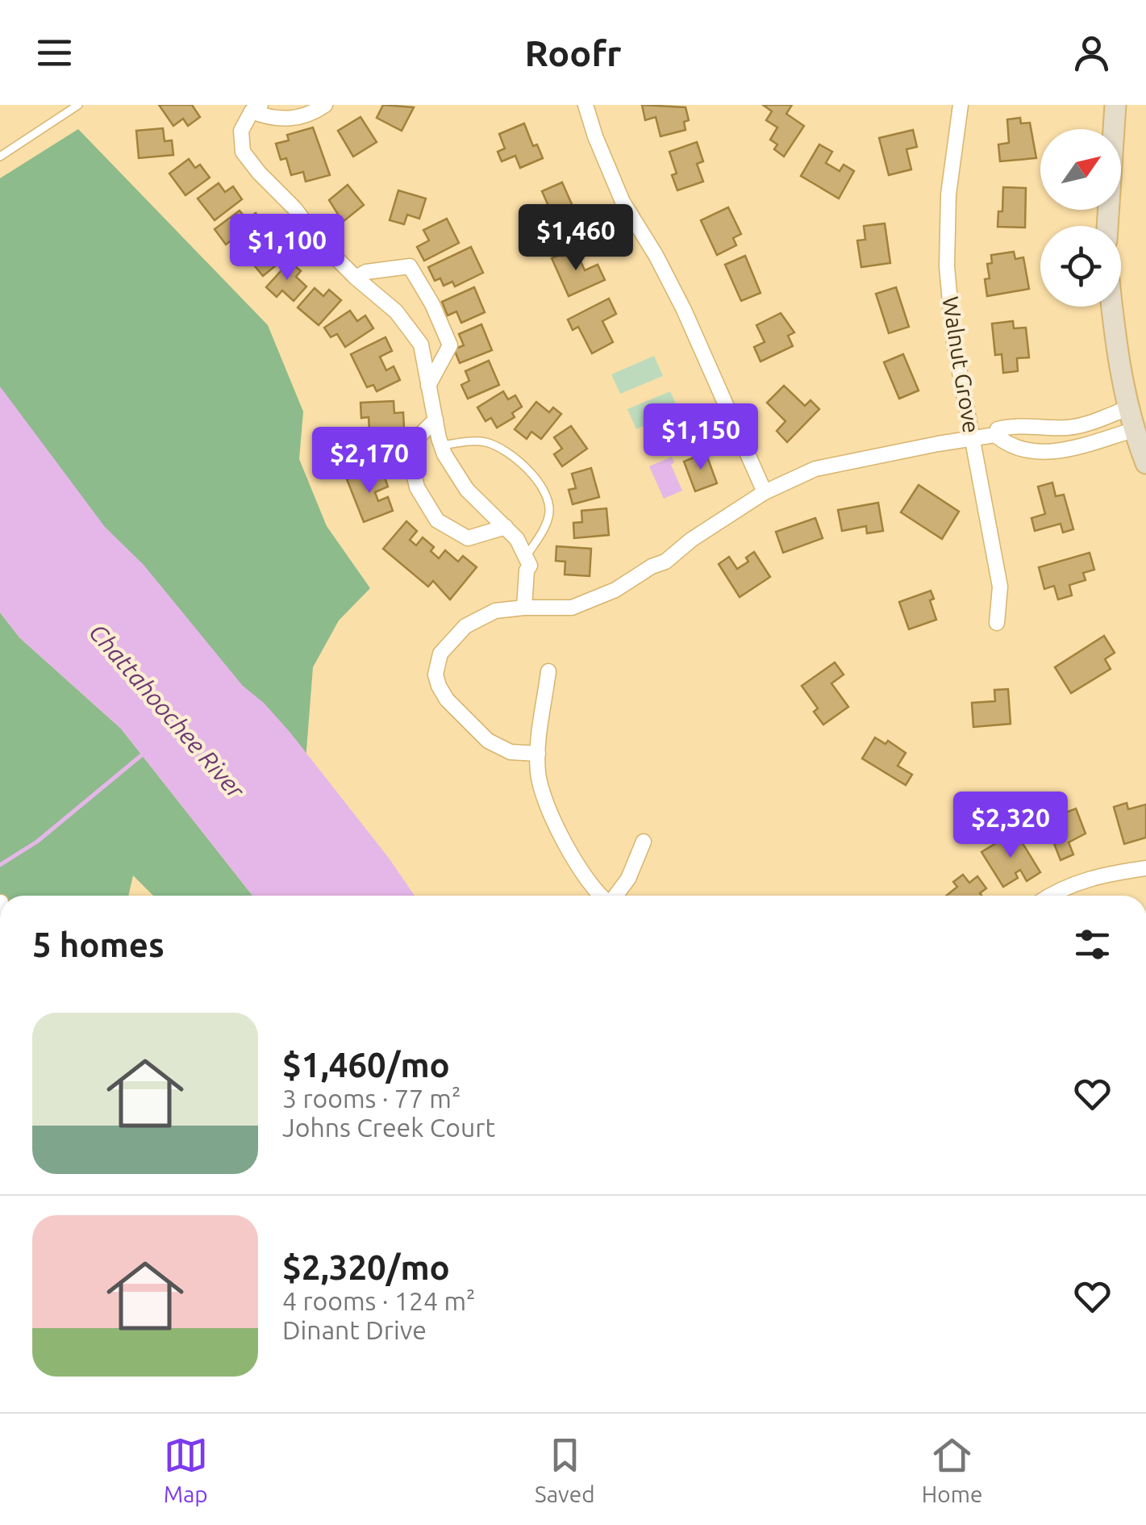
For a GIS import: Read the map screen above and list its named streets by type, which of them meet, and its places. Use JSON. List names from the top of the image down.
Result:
{
  "streets": {
    "street": ["Walnut Grove"]
  },
  "water": ["Chattahoochee River"],
  "north": "top right",
  "page": {
    "header": "Roofr",
    "price": [
      "$1,460",
      "$1,100",
      "$1,150",
      "$2,170",
      "$2,320"
    ],
    "heading": "5 homes",
    "list": [
      {
        "name": "$1,460/mo",
        "note": "3 rooms · 77 m² · Johns Creek Court"
      },
      {
        "name": "$2,320/mo",
        "note": "4 rooms · 124 m² · Dinant Drive"
      }
    ],
    "tabs": ["Map", "Saved", "Home"]
  }
}
